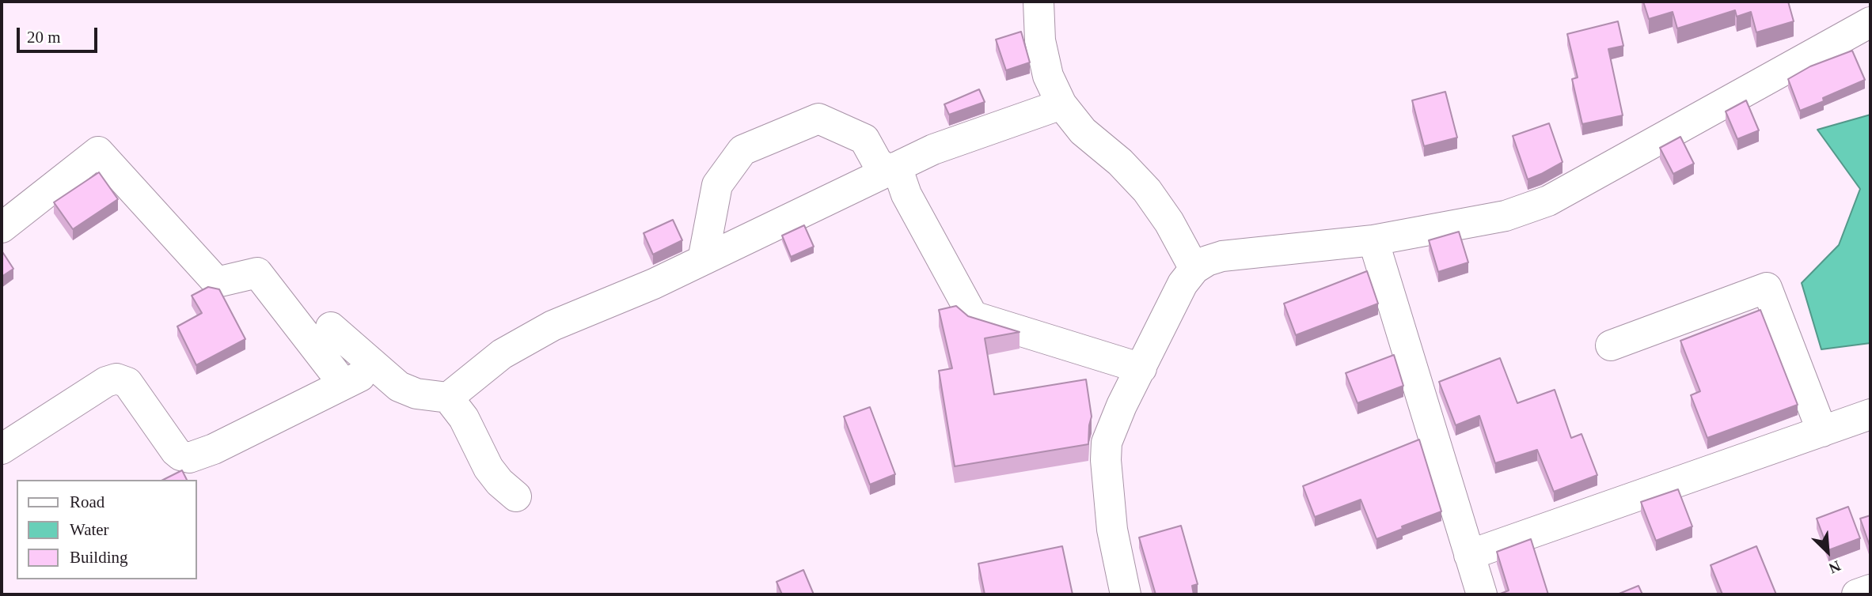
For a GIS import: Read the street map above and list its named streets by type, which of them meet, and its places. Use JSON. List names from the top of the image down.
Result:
{
  "legend": ["Road", "Water", "Building"],
  "scale_bar": "20 m",
  "north": "bottom right"
}
